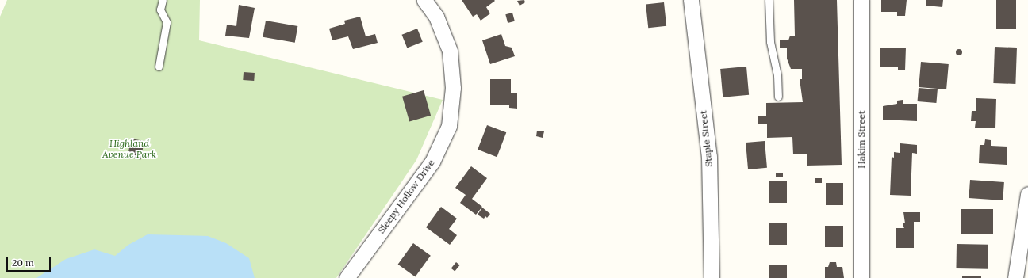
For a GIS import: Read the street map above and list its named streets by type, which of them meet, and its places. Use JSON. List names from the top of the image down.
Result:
{
  "streets": {
    "street": ["Staple Street", "Hakim Street", "Sleepy Hollow Drive"]
  },
  "parks": ["Highland Avenue Park"],
  "scale_bar": "20 m"
}
